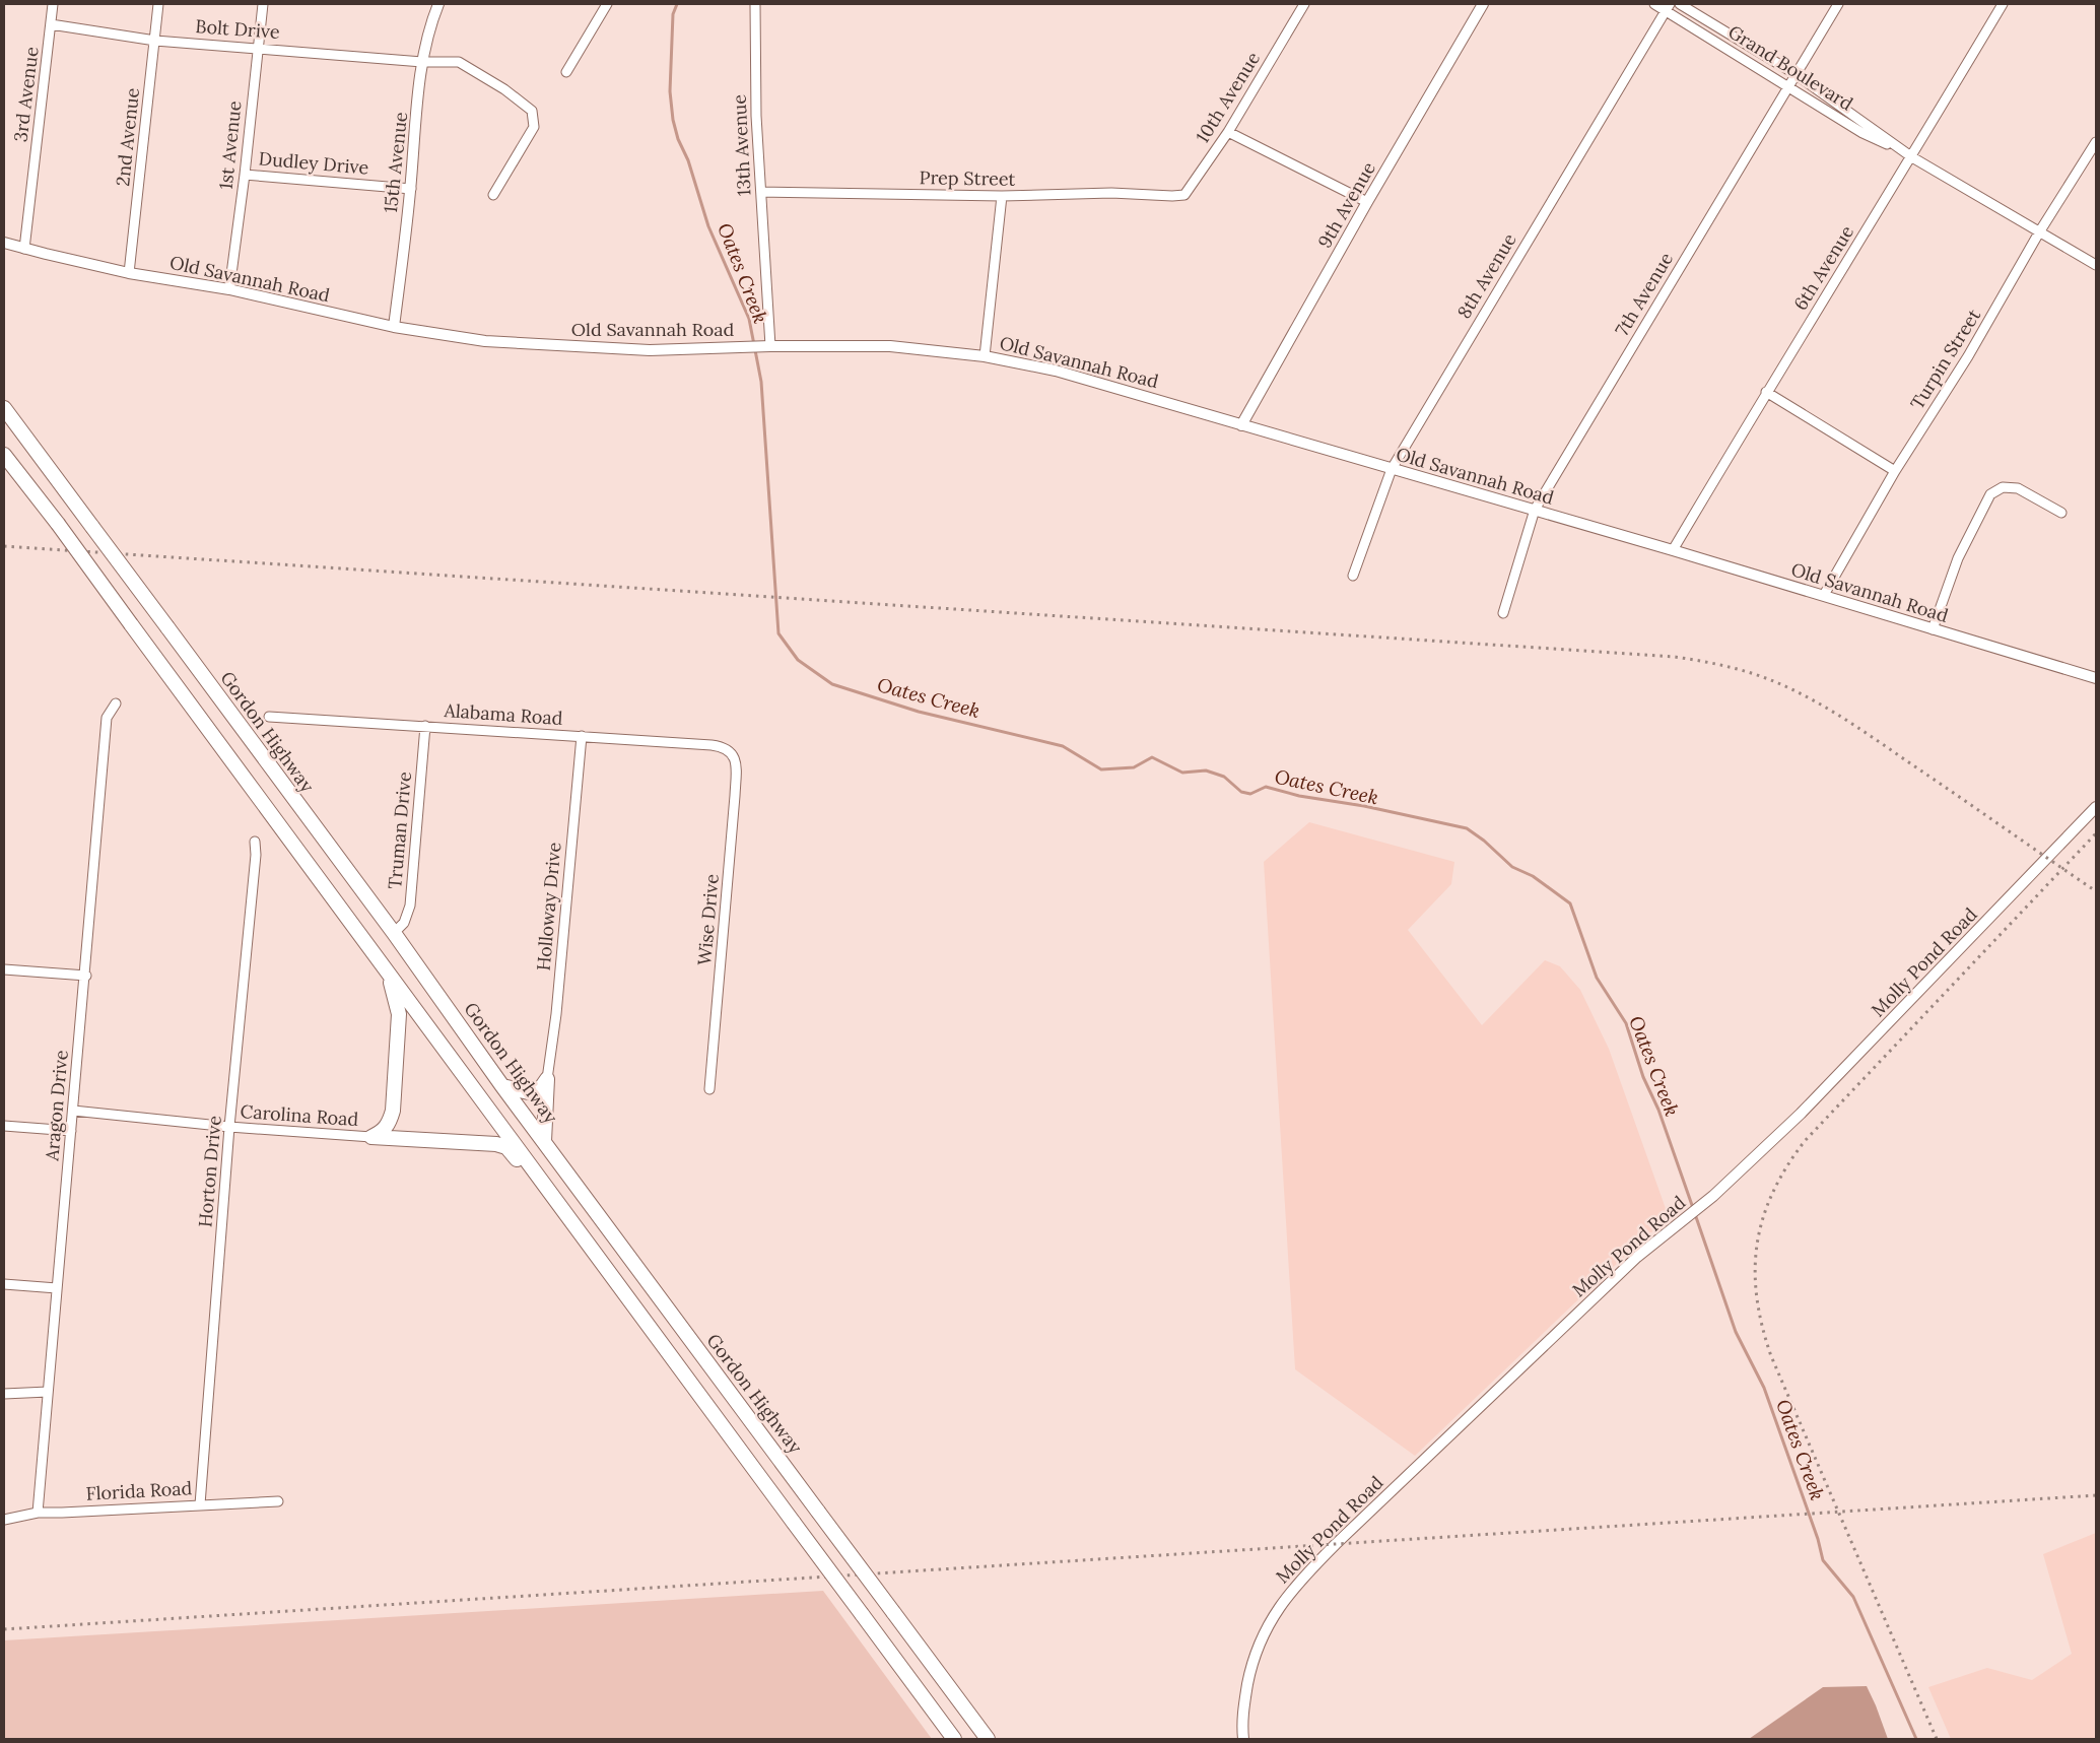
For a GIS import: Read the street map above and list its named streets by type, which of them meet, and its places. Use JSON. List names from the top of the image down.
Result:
{
  "streets": {
    "highway": ["Gordon Highway"],
    "street": [
      "Bolt Drive",
      "Grand Boulevard",
      "3rd Avenue",
      "10th Avenue",
      "2nd Avenue",
      "1st Avenue",
      "13th Avenue",
      "15th Avenue",
      "Dudley Drive",
      "Prep Street",
      "9th Avenue",
      "6th Avenue",
      "8th Avenue",
      "Old Savannah Road",
      "7th Avenue",
      "Turpin Street",
      "Alabama Road",
      "Truman Drive",
      "Holloway Drive",
      "Wise Drive",
      "Molly Pond Road",
      "Aragon Drive",
      "Carolina Road",
      "Horton Drive",
      "Florida Road"
    ]
  },
  "crossings": [
    ["Bolt Drive", "3rd Avenue"],
    ["Bolt Drive", "2nd Avenue"],
    ["Bolt Drive", "1st Avenue"],
    ["Bolt Drive", "15th Avenue"],
    ["Grand Boulevard", "6th Avenue"],
    ["Grand Boulevard", "8th Avenue"],
    ["Grand Boulevard", "7th Avenue"],
    ["Grand Boulevard", "Turpin Street"],
    ["3rd Avenue", "Old Savannah Road"],
    ["10th Avenue", "Prep Street"],
    ["2nd Avenue", "Old Savannah Road"],
    ["1st Avenue", "Dudley Drive"],
    ["1st Avenue", "Old Savannah Road"],
    ["13th Avenue", "Prep Street"],
    ["13th Avenue", "Old Savannah Road"],
    ["15th Avenue", "Dudley Drive"],
    ["15th Avenue", "Old Savannah Road"],
    ["9th Avenue", "Old Savannah Road"],
    ["6th Avenue", "Old Savannah Road"],
    ["8th Avenue", "Old Savannah Road"],
    ["Old Savannah Road", "7th Avenue"],
    ["Old Savannah Road", "Turpin Street"],
    ["Alabama Road", "Truman Drive"],
    ["Alabama Road", "Holloway Drive"],
    ["Alabama Road", "Wise Drive"],
    ["Gordon Highway", "Truman Drive"],
    ["Aragon Drive", "Carolina Road"],
    ["Aragon Drive", "Florida Road"],
    ["Carolina Road", "Horton Drive"],
    ["Horton Drive", "Florida Road"]
  ],
  "water": ["Oates Creek"]
}
